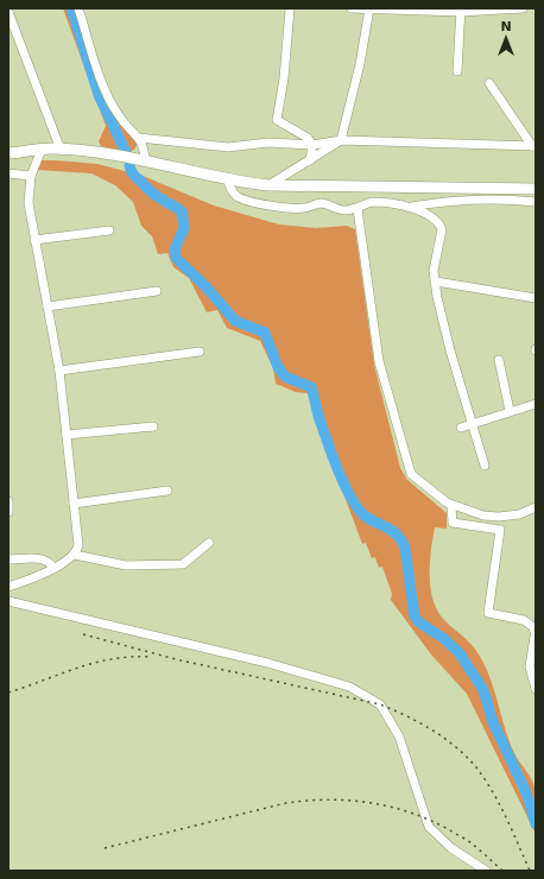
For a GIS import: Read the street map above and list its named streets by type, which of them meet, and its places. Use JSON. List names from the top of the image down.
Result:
{
  "north": "top"
}
